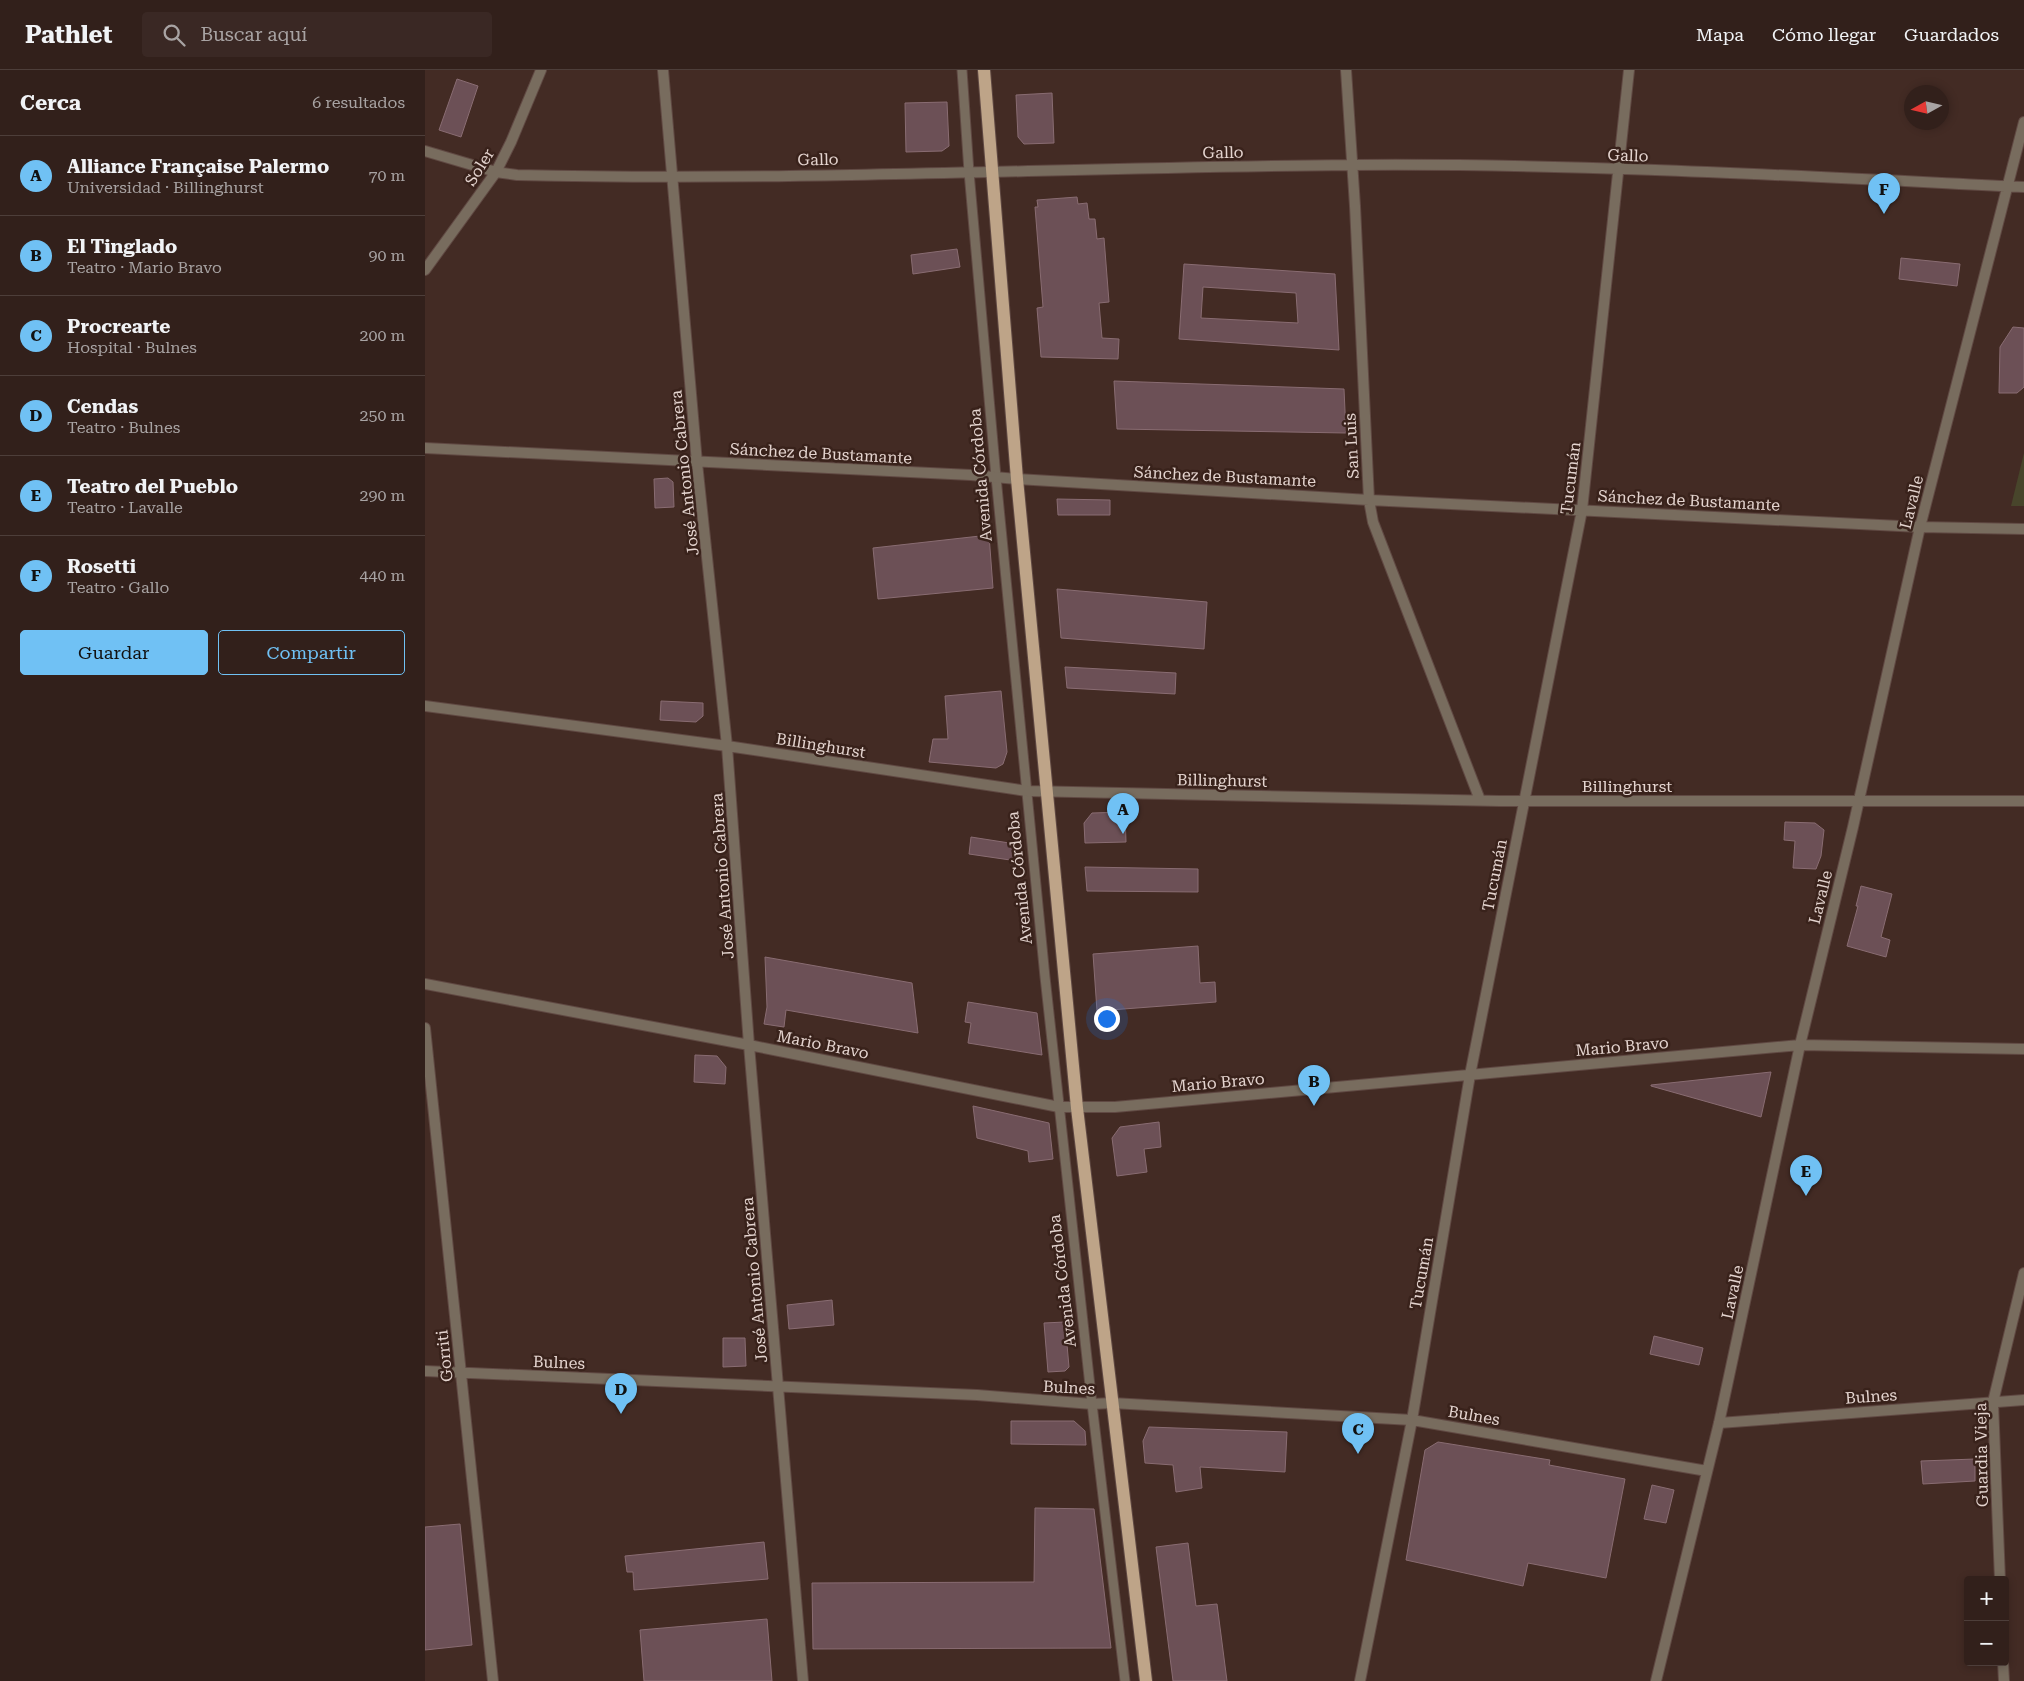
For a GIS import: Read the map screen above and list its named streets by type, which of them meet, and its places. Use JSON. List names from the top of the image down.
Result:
{
  "streets": {
    "street": [
      "Gallo",
      "Soler",
      "San Luis",
      "Sánchez de Bustamante",
      "José Antonio Cabrera",
      "Tucumán",
      "Lavalle",
      "Billinghurst",
      "Mario Bravo",
      "Gorriti",
      "Bulnes",
      "Guardia Vieja"
    ],
    "lane": ["Avenida Córdoba"]
  },
  "crossings": [
    ["Gallo", "Soler"],
    ["Gallo", "San Luis"],
    ["Gallo", "José Antonio Cabrera"],
    ["Gallo", "Avenida Córdoba"],
    ["Gallo", "Tucumán"],
    ["Gallo", "Lavalle"],
    ["San Luis", "Sánchez de Bustamante"],
    ["San Luis", "Billinghurst"],
    ["Sánchez de Bustamante", "José Antonio Cabrera"],
    ["Sánchez de Bustamante", "Avenida Córdoba"],
    ["Sánchez de Bustamante", "Tucumán"],
    ["Sánchez de Bustamante", "Lavalle"],
    ["José Antonio Cabrera", "Billinghurst"],
    ["José Antonio Cabrera", "Mario Bravo"],
    ["José Antonio Cabrera", "Bulnes"],
    ["Avenida Córdoba", "Billinghurst"],
    ["Avenida Córdoba", "Mario Bravo"],
    ["Avenida Córdoba", "Bulnes"],
    ["Tucumán", "Billinghurst"],
    ["Tucumán", "Mario Bravo"],
    ["Tucumán", "Bulnes"],
    ["Lavalle", "Billinghurst"],
    ["Lavalle", "Mario Bravo"],
    ["Lavalle", "Bulnes"],
    ["Gorriti", "Bulnes"],
    ["Bulnes", "Guardia Vieja"]
  ],
  "north": "left",
  "page": {
    "header": "Pathlet",
    "search": "Buscar aquí",
    "nav": ["Mapa", "Cómo llegar", "Guardados"],
    "heading": ["Cerca", "6 resultados"],
    "list": [
      {
        "mark": "A",
        "name": "Alliance Française Palermo",
        "note": "Universidad · Billinghurst",
        "value": "70 m"
      },
      {
        "mark": "B",
        "name": "El Tinglado",
        "note": "Teatro · Mario Bravo",
        "value": "90 m"
      },
      {
        "mark": "C",
        "name": "Procrearte",
        "note": "Hospital · Bulnes",
        "value": "200 m"
      },
      {
        "mark": "D",
        "name": "Cendas",
        "note": "Teatro · Bulnes",
        "value": "250 m"
      },
      {
        "mark": "E",
        "name": "Teatro del Pueblo",
        "note": "Teatro · Lavalle",
        "value": "290 m"
      },
      {
        "mark": "F",
        "name": "Rosetti",
        "note": "Teatro · Gallo",
        "value": "440 m"
      }
    ],
    "pins": [
      "F",
      "A",
      "B",
      "E",
      "D",
      "C"
    ],
    "buttons": ["Guardar", "Compartir"],
    "map_buttons": ["+", "−"]
  }
}
